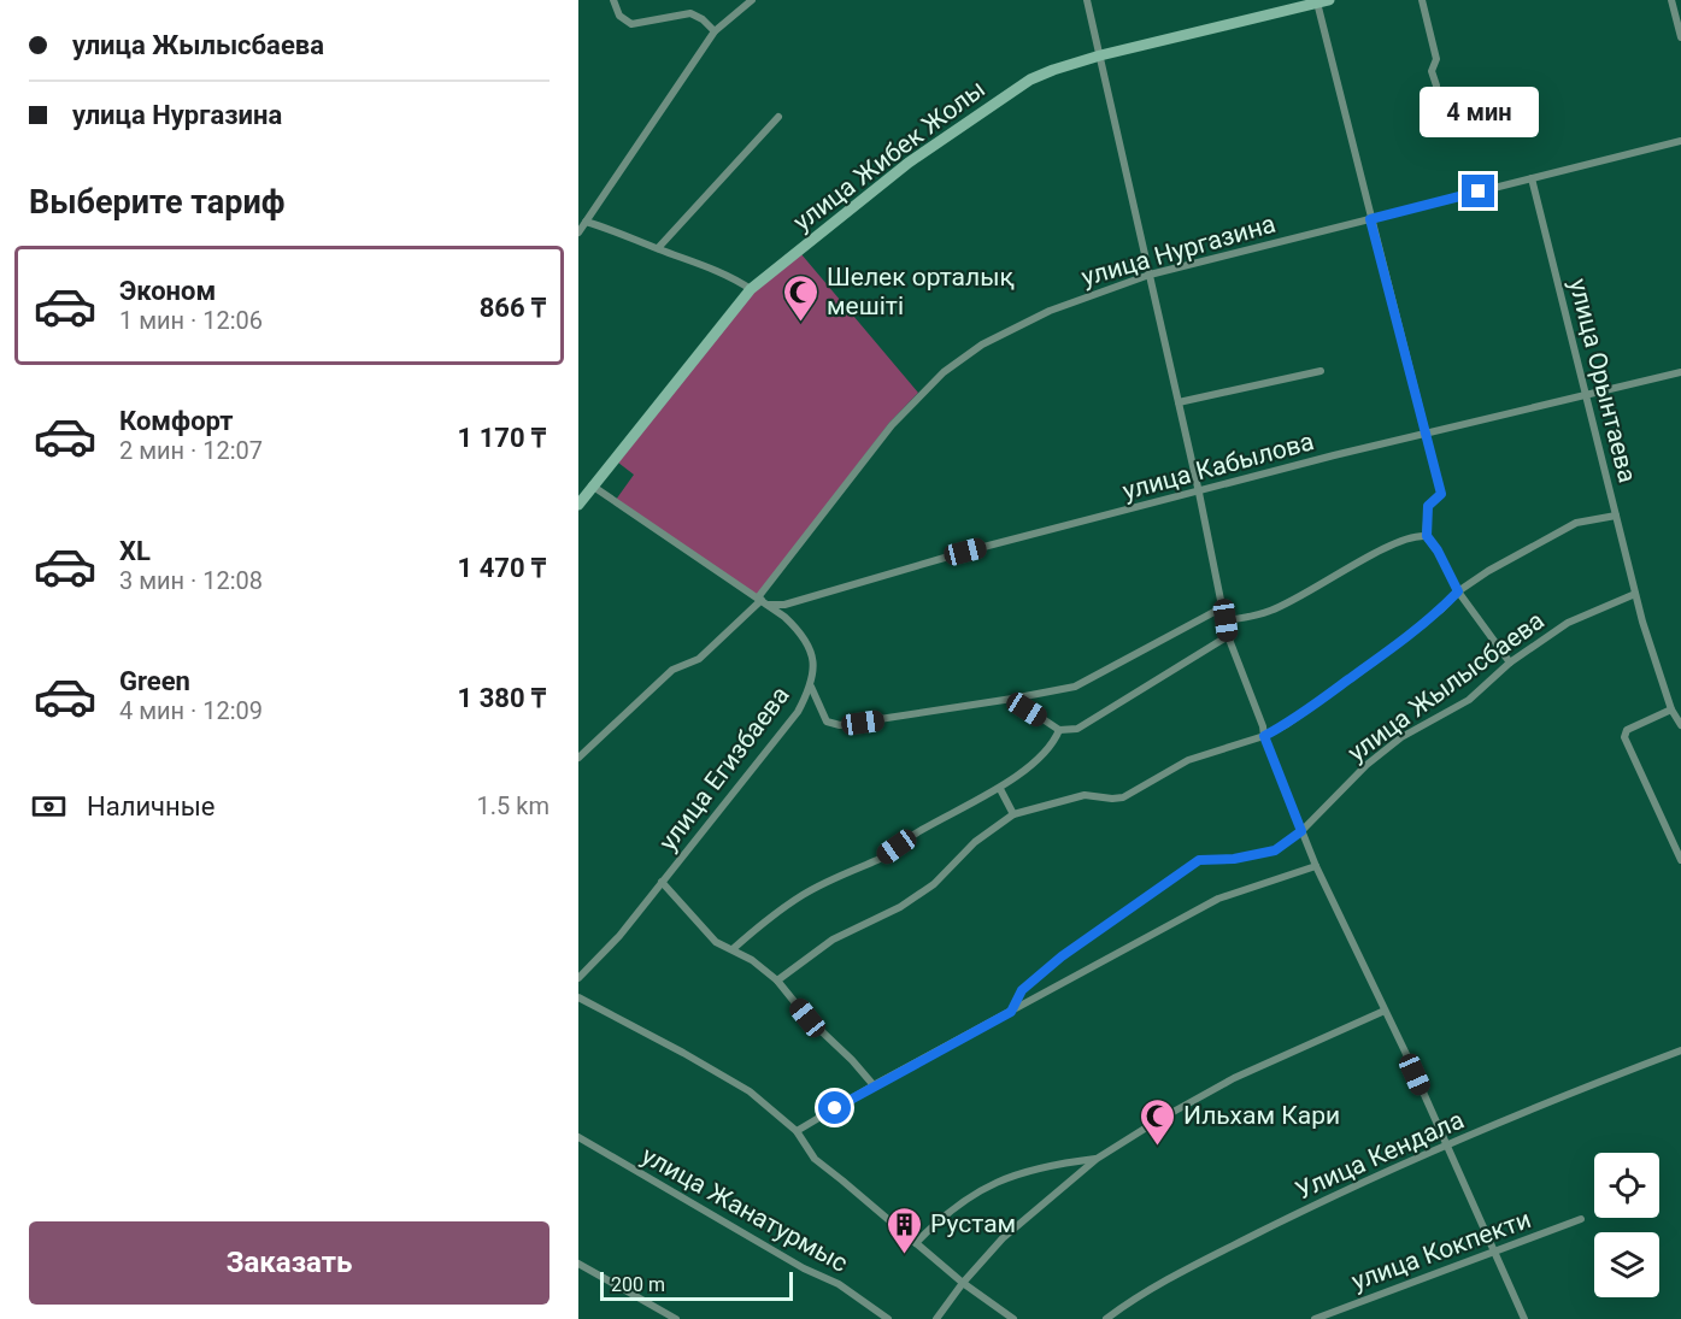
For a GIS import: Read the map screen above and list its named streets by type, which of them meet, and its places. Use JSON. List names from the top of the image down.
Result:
{
  "streets": {
    "main road": ["улица Жибек Жолы"],
    "street": [
      "улица Нургазина",
      "улица Орынтаева",
      "улица Кабылова",
      "улица Жылысбаева",
      "улица Егизбаева",
      "Улица Кендала",
      "улица Жанатурмыс",
      "улица Кокпекти"
    ]
  },
  "crossings": [
    ["улица Жибек Жолы", "улица Егизбаева"],
    ["улица Нургазина", "улица Орынтаева"],
    ["улица Нургазина", "улица Кабылова"],
    ["улица Нургазина", "улица Егизбаева"],
    ["улица Орынтаева", "улица Кабылова"],
    ["улица Орынтаева", "улица Жылысбаева"],
    ["улица Кабылова", "улица Егизбаева"]
  ],
  "places": {
    "mosque": ["Шелек орталық мешіті", "Ильхам Кари"],
    "building": ["Рустам"]
  },
  "scale_bar": "200 m",
  "page": {
    "banner": ["улица Жылысбаева", "улица Нургазина"],
    "bubble": "4 мин",
    "heading": "Выберите тариф",
    "list": [
      {
        "name": "Эконом",
        "note": "1 мин · 12:06",
        "value": "866 ₸"
      },
      {
        "name": "Комфорт",
        "note": "2 мин · 12:07",
        "value": "1 170 ₸"
      },
      {
        "name": "XL",
        "note": "3 мин · 12:08",
        "value": "1 470 ₸"
      },
      {
        "name": "Green",
        "note": "4 мин · 12:09",
        "value": "1 380 ₸"
      }
    ],
    "pay": ["Наличные", "1.5 km"],
    "buttons": "Заказать",
    "scale": "200 m"
  }
}
